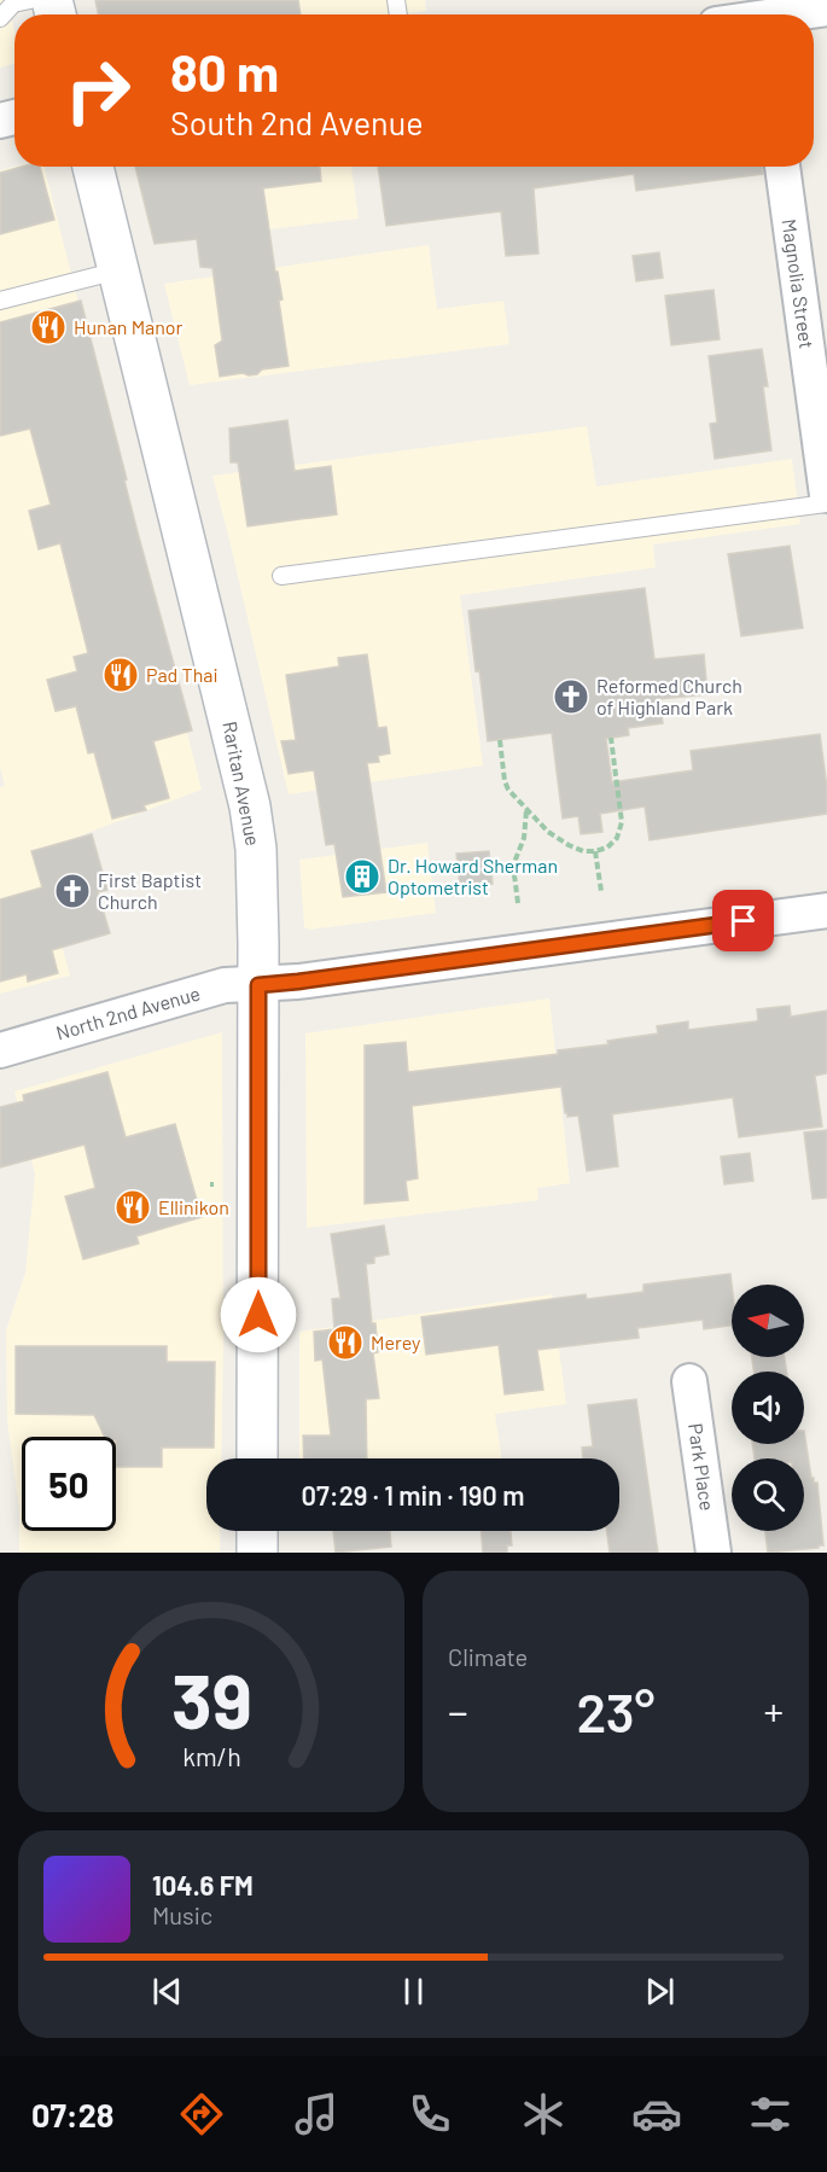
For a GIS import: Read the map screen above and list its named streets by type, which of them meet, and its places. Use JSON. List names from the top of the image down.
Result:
{
  "streets": {
    "main road": ["Raritan Avenue"],
    "street": ["Magnolia Street", "North 2nd Avenue", "Park Place"]
  },
  "crossings": [
    ["Raritan Avenue", "North 2nd Avenue"]
  ],
  "places": {
    "restaurant": [
      "Hunan Manor",
      "Pad Thai",
      "Ellinikon",
      "Merey"
    ],
    "church": ["Reformed Church of Highland Park", "First Baptist Church"],
    "building": ["Dr. Howard Sherman Optometrist"]
  },
  "north": "left",
  "page": {
    "turn": ["80 m", "South 2nd Avenue"],
    "limit": "50",
    "trip": "07:29 · 1 min · 190 m",
    "tile": "Climate",
    "heat": ["−", "23°", "+"],
    "song": ["104.6 FM", "Music"],
    "tabs": "07:28",
    "gauge": ["39", "km/h"]
  }
}
